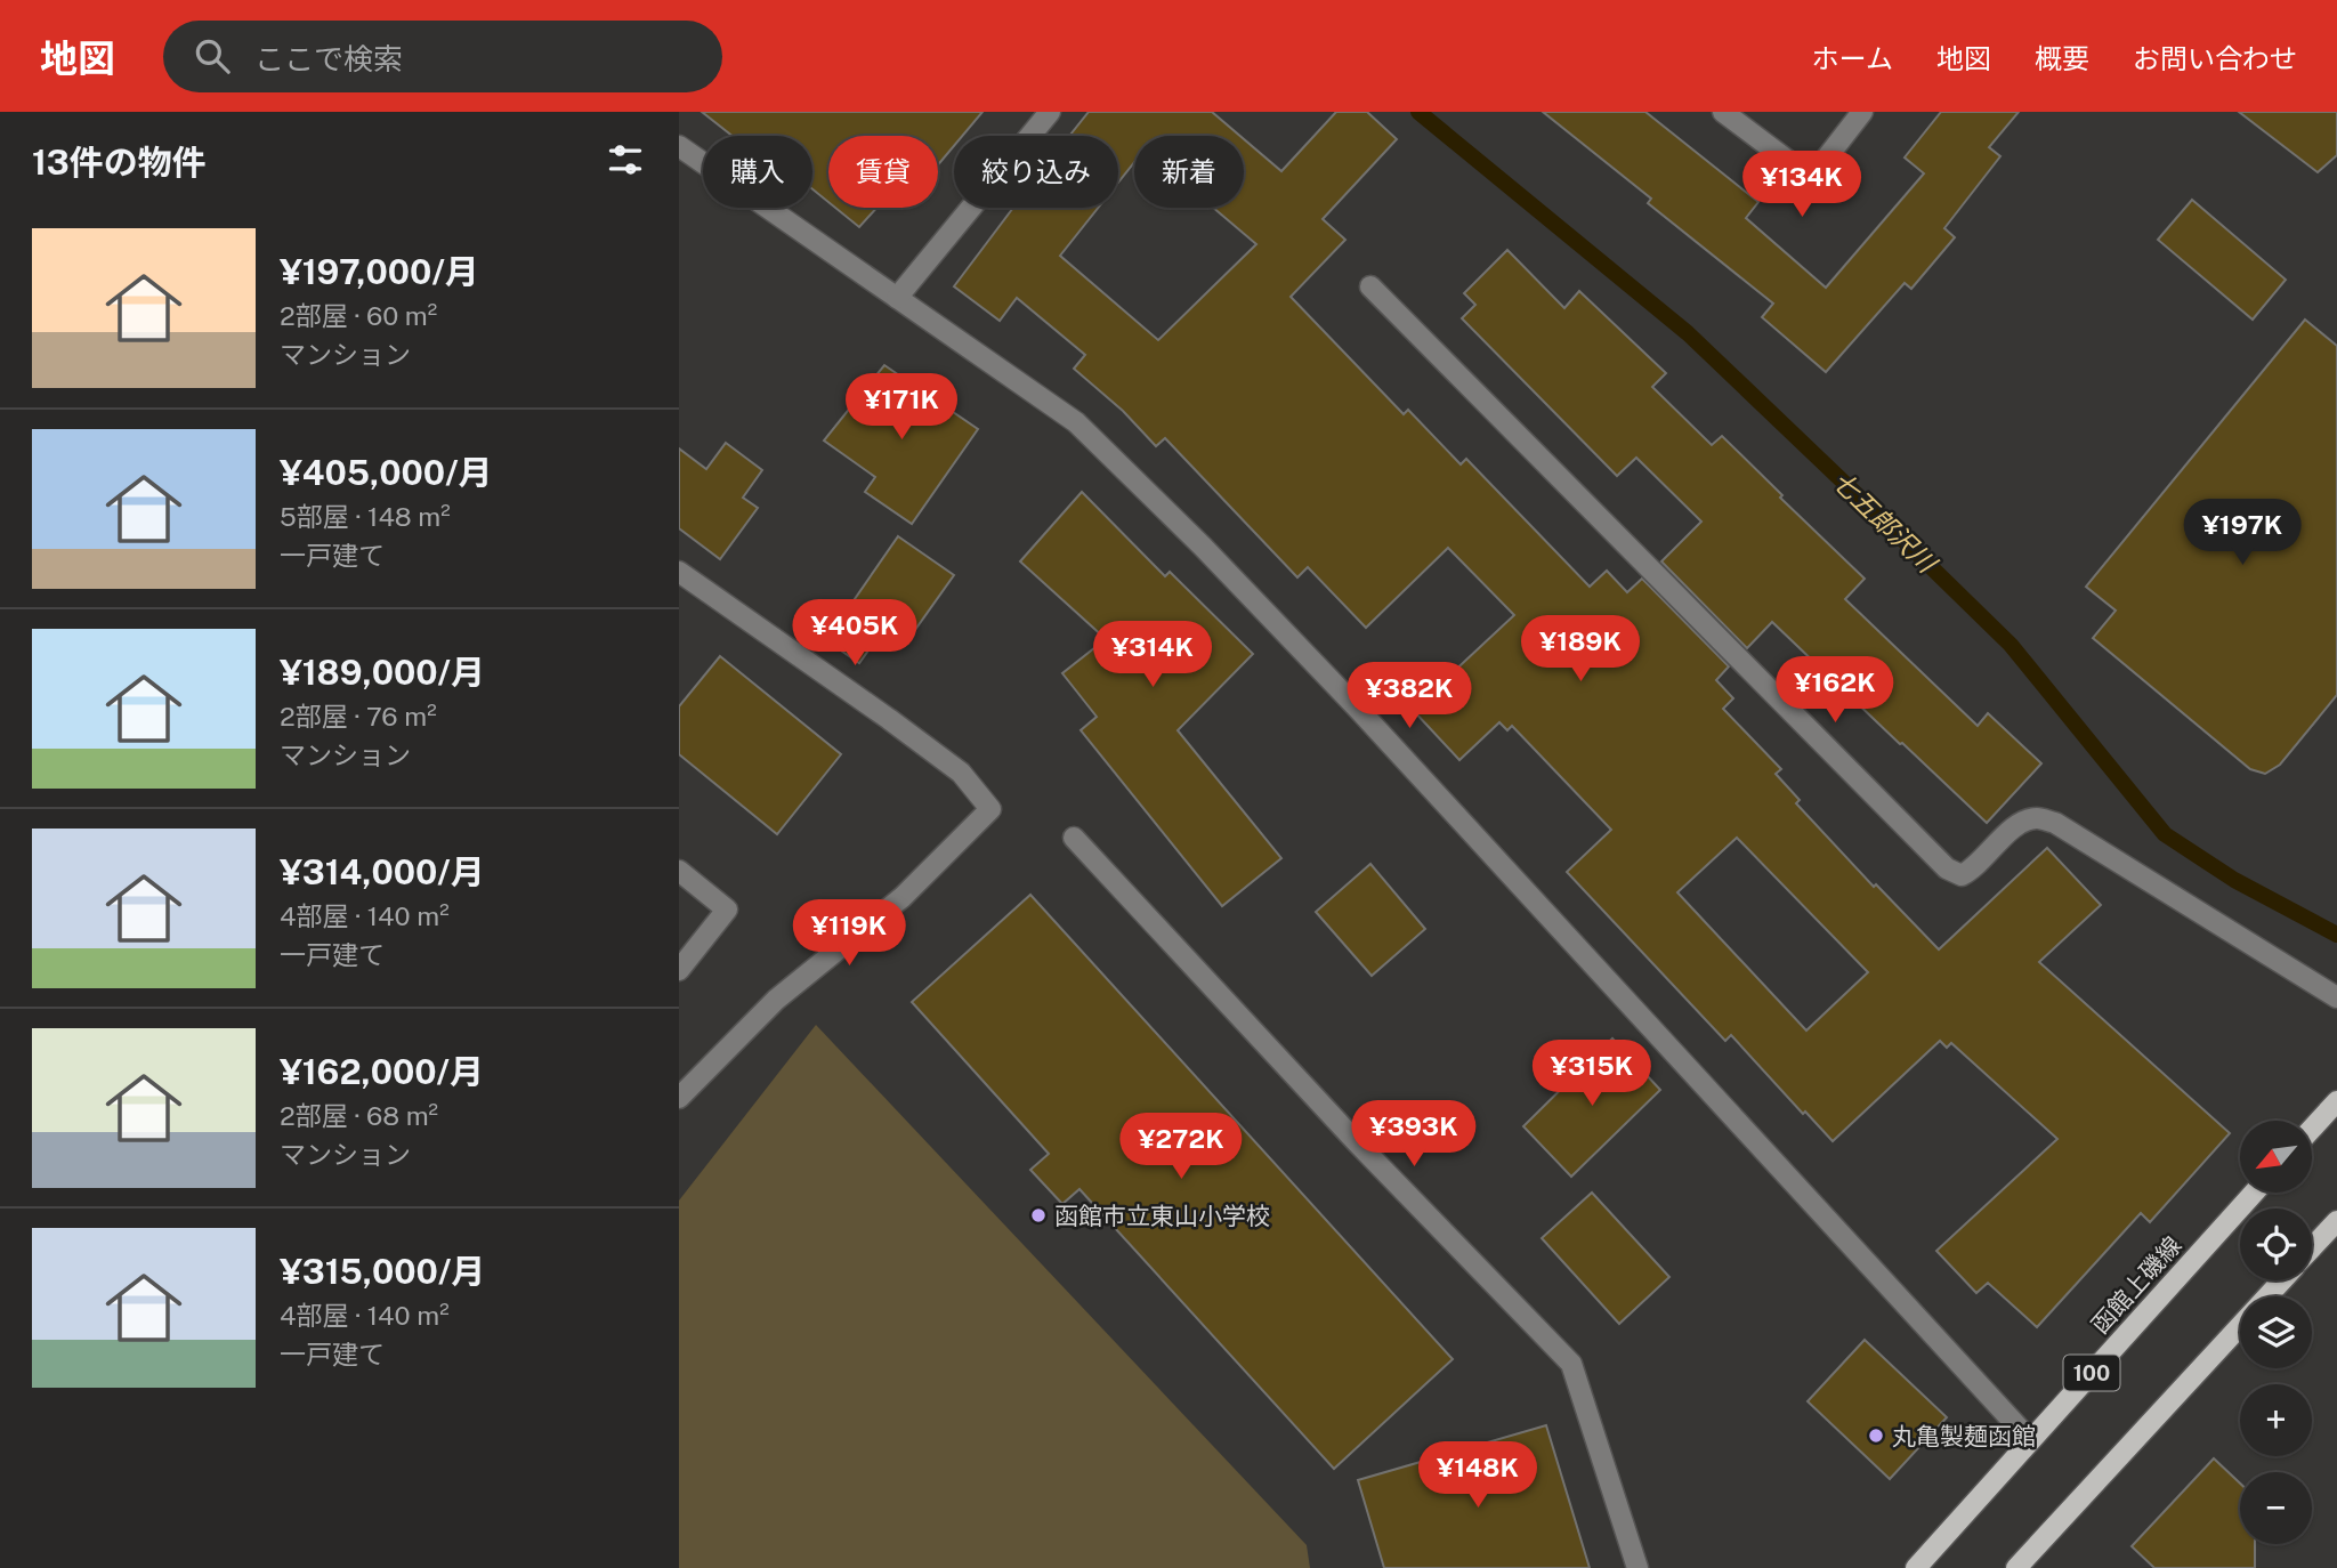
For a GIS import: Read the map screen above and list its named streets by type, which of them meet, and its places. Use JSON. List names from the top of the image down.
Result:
{
  "streets": {
    "main road": ["函館上磯線", "100"]
  },
  "water": ["七五郎沢川"],
  "places": ["函館市立東山小学校", "丸亀製麺函館"],
  "north": "bottom left",
  "page": {
    "header": "地図",
    "search": "ここで検索",
    "nav": [
      "ホーム",
      "地図",
      "概要",
      "お問い合わせ"
    ],
    "heading": "13件の物件",
    "chip": [
      "購入",
      "賃貸",
      "絞り込み",
      "新着"
    ],
    "price": [
      "¥134K",
      "¥171K",
      "¥197K",
      "¥405K",
      "¥189K",
      "¥314K",
      "¥162K",
      "¥382K",
      "¥119K",
      "¥315K",
      "¥393K",
      "¥272K",
      "¥148K"
    ],
    "list": [
      {
        "name": "¥197,000/月",
        "note": "2部屋 · 60 m² · マンション"
      },
      {
        "name": "¥405,000/月",
        "note": "5部屋 · 148 m² · 一戸建て"
      },
      {
        "name": "¥189,000/月",
        "note": "2部屋 · 76 m² · マンション"
      },
      {
        "name": "¥314,000/月",
        "note": "4部屋 · 140 m² · 一戸建て"
      },
      {
        "name": "¥162,000/月",
        "note": "2部屋 · 68 m² · マンション"
      },
      {
        "name": "¥315,000/月",
        "note": "4部屋 · 140 m² · 一戸建て"
      }
    ],
    "map_buttons": ["+", "−"]
  }
}
